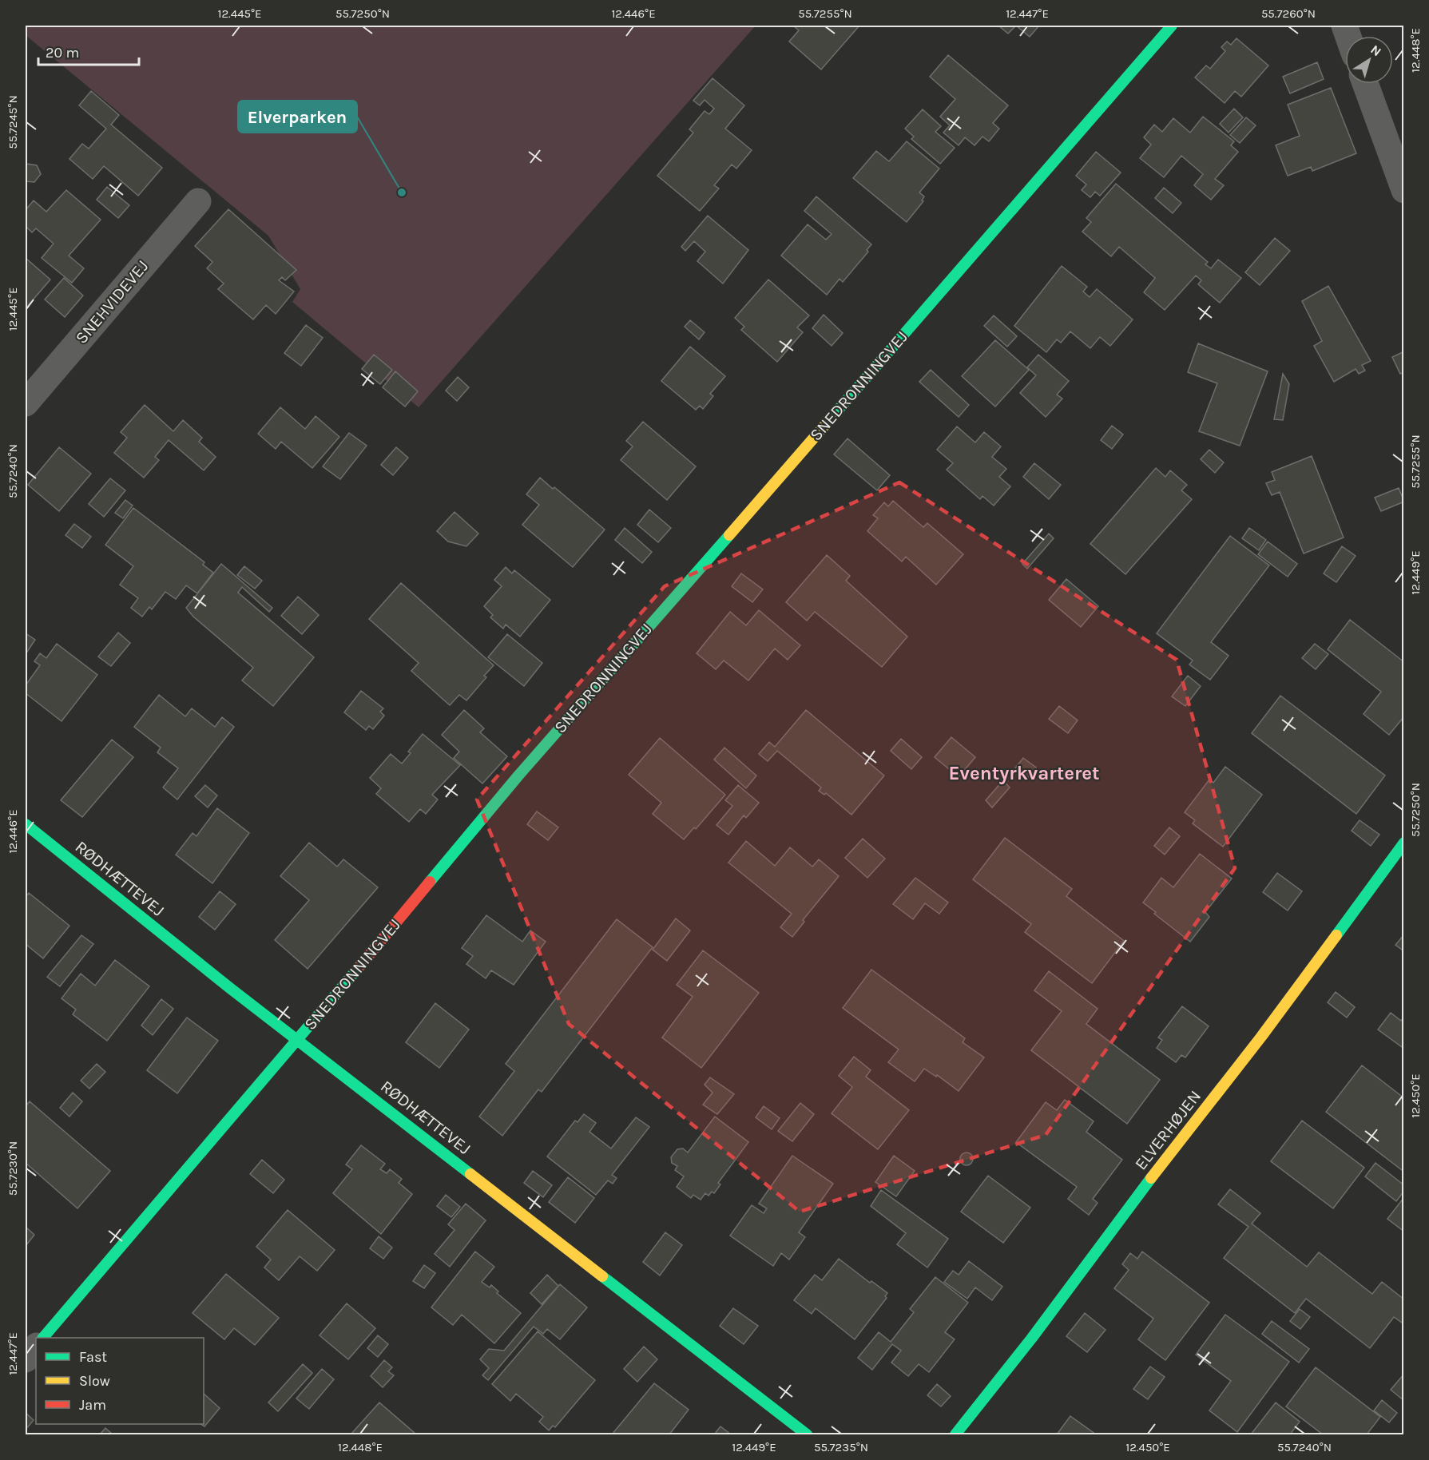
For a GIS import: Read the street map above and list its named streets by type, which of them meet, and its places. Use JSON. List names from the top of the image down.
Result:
{
  "streets": {
    "street": [
      "SNEHVIDEVEJ",
      "SNEDRONNINGVEJ",
      "RØDHÆTTEVEJ",
      "ELVERHØJEN"
    ]
  },
  "crossings": [
    ["SNEDRONNINGVEJ", "RØDHÆTTEVEJ"]
  ],
  "districts": ["Eventyrkvarteret"],
  "places": ["Elverparken"],
  "legend": ["Fast", "Slow", "Jam"],
  "scale_bar": "20 m",
  "north": "top right",
  "coordinates": [
    "12.445°E",
    "55.7250°N",
    "12.446°E",
    "55.7255°N",
    "12.447°E",
    "55.7260°N",
    "12.448°E",
    "55.7245°N",
    "55.7240°N",
    "12.449°E",
    "12.450°E",
    "55.7230°N",
    "55.7235°N"
  ]
}
